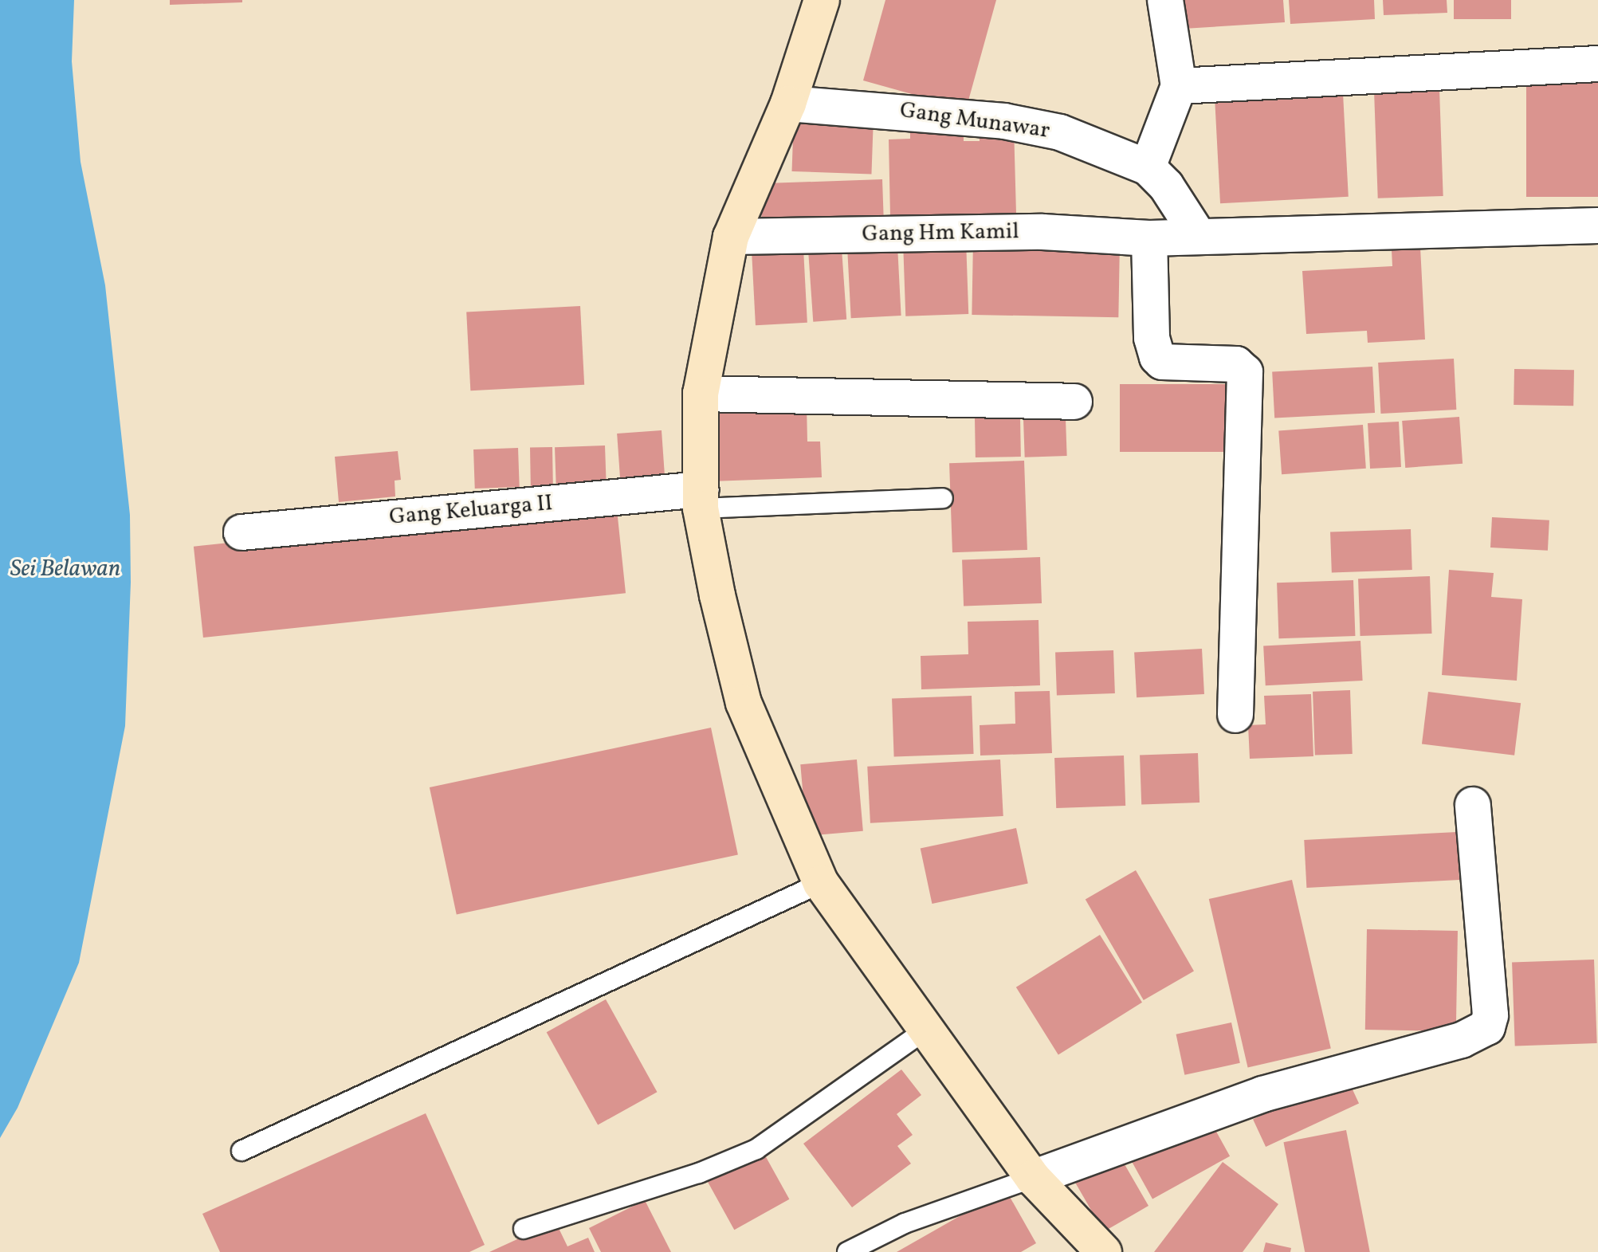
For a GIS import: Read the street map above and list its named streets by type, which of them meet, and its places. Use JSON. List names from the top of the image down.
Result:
{
  "streets": {
    "street": ["Gang Munawar", "Gang Hm Kamil", "Gang Keluarga II"]
  },
  "crossings": [
    ["Gang Munawar", "Gang Hm Kamil"]
  ],
  "water": ["Sei Belawan"]
}
